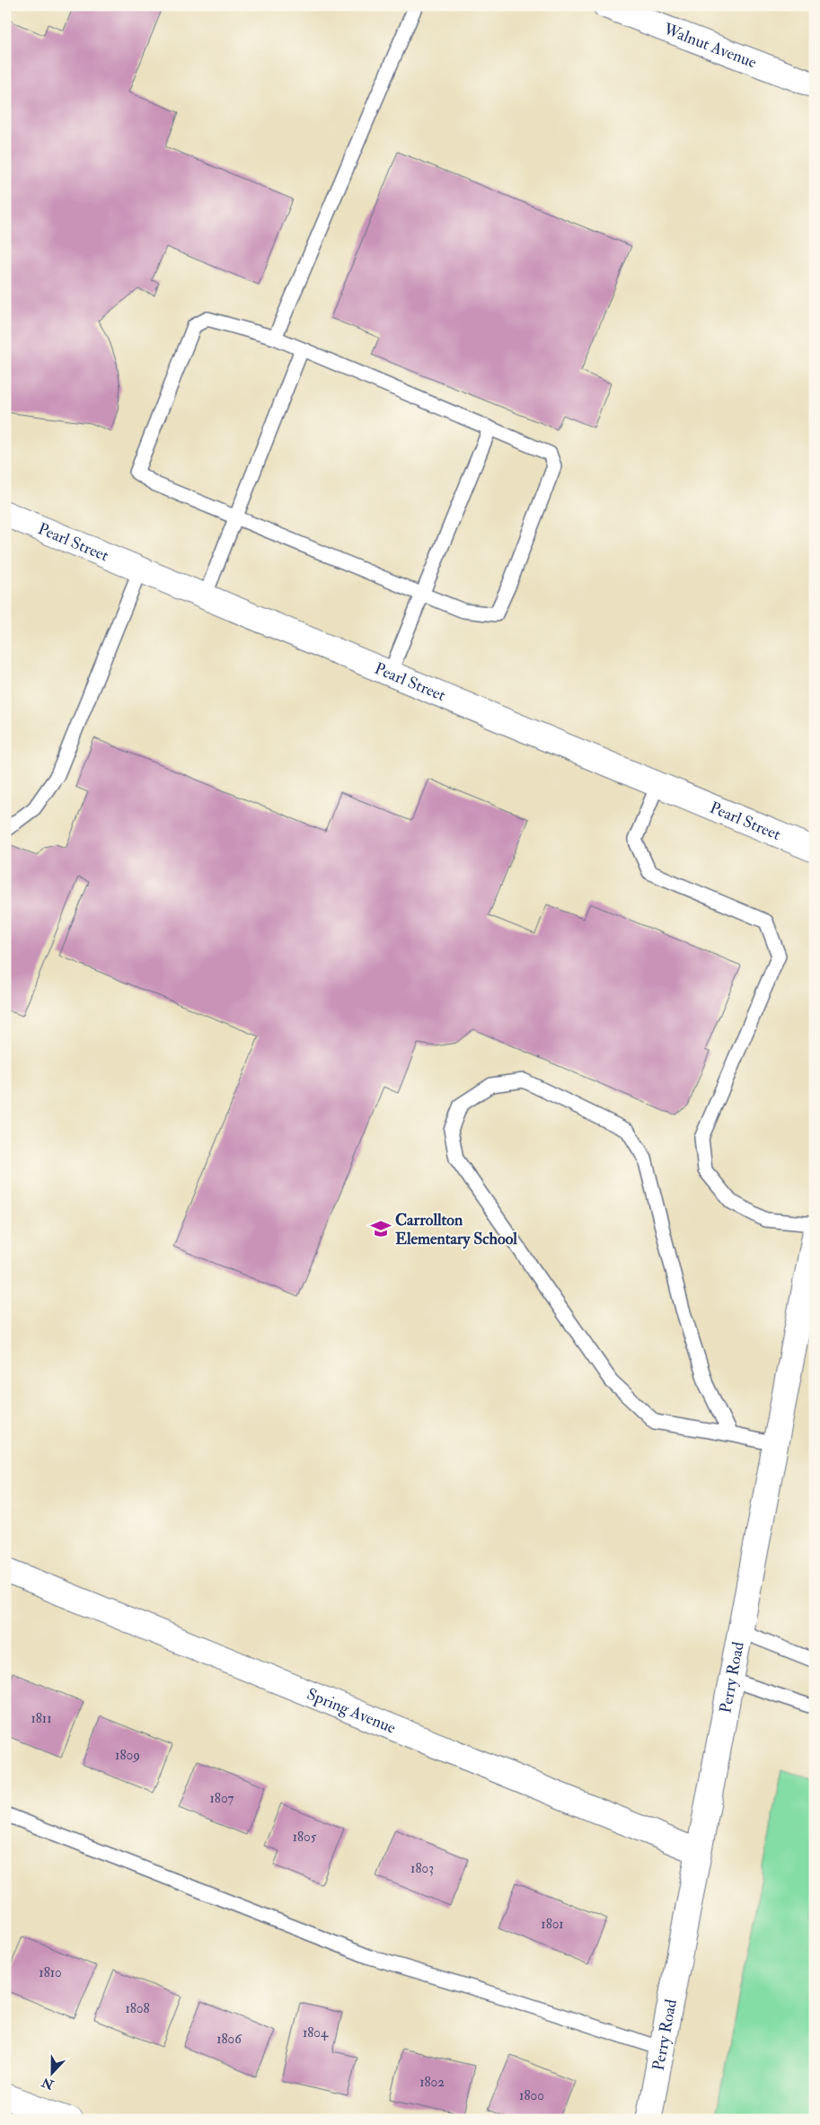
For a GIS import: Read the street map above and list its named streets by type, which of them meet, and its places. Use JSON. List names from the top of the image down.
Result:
{
  "streets": {
    "street": [
      "Walnut Avenue",
      "Pearl Street",
      "Perry Road",
      "Spring Avenue"
    ]
  },
  "crossings": [
    ["Perry Road", "Spring Avenue"]
  ],
  "places": {
    "school or university": ["Carrollton Elementary School"]
  },
  "house_numbers": [
    "1811",
    "1809",
    "1807",
    "1805",
    "1803",
    "1801",
    "1810",
    "1808",
    "1804",
    "1806",
    "1802",
    "1800"
  ],
  "north": "bottom"
}
